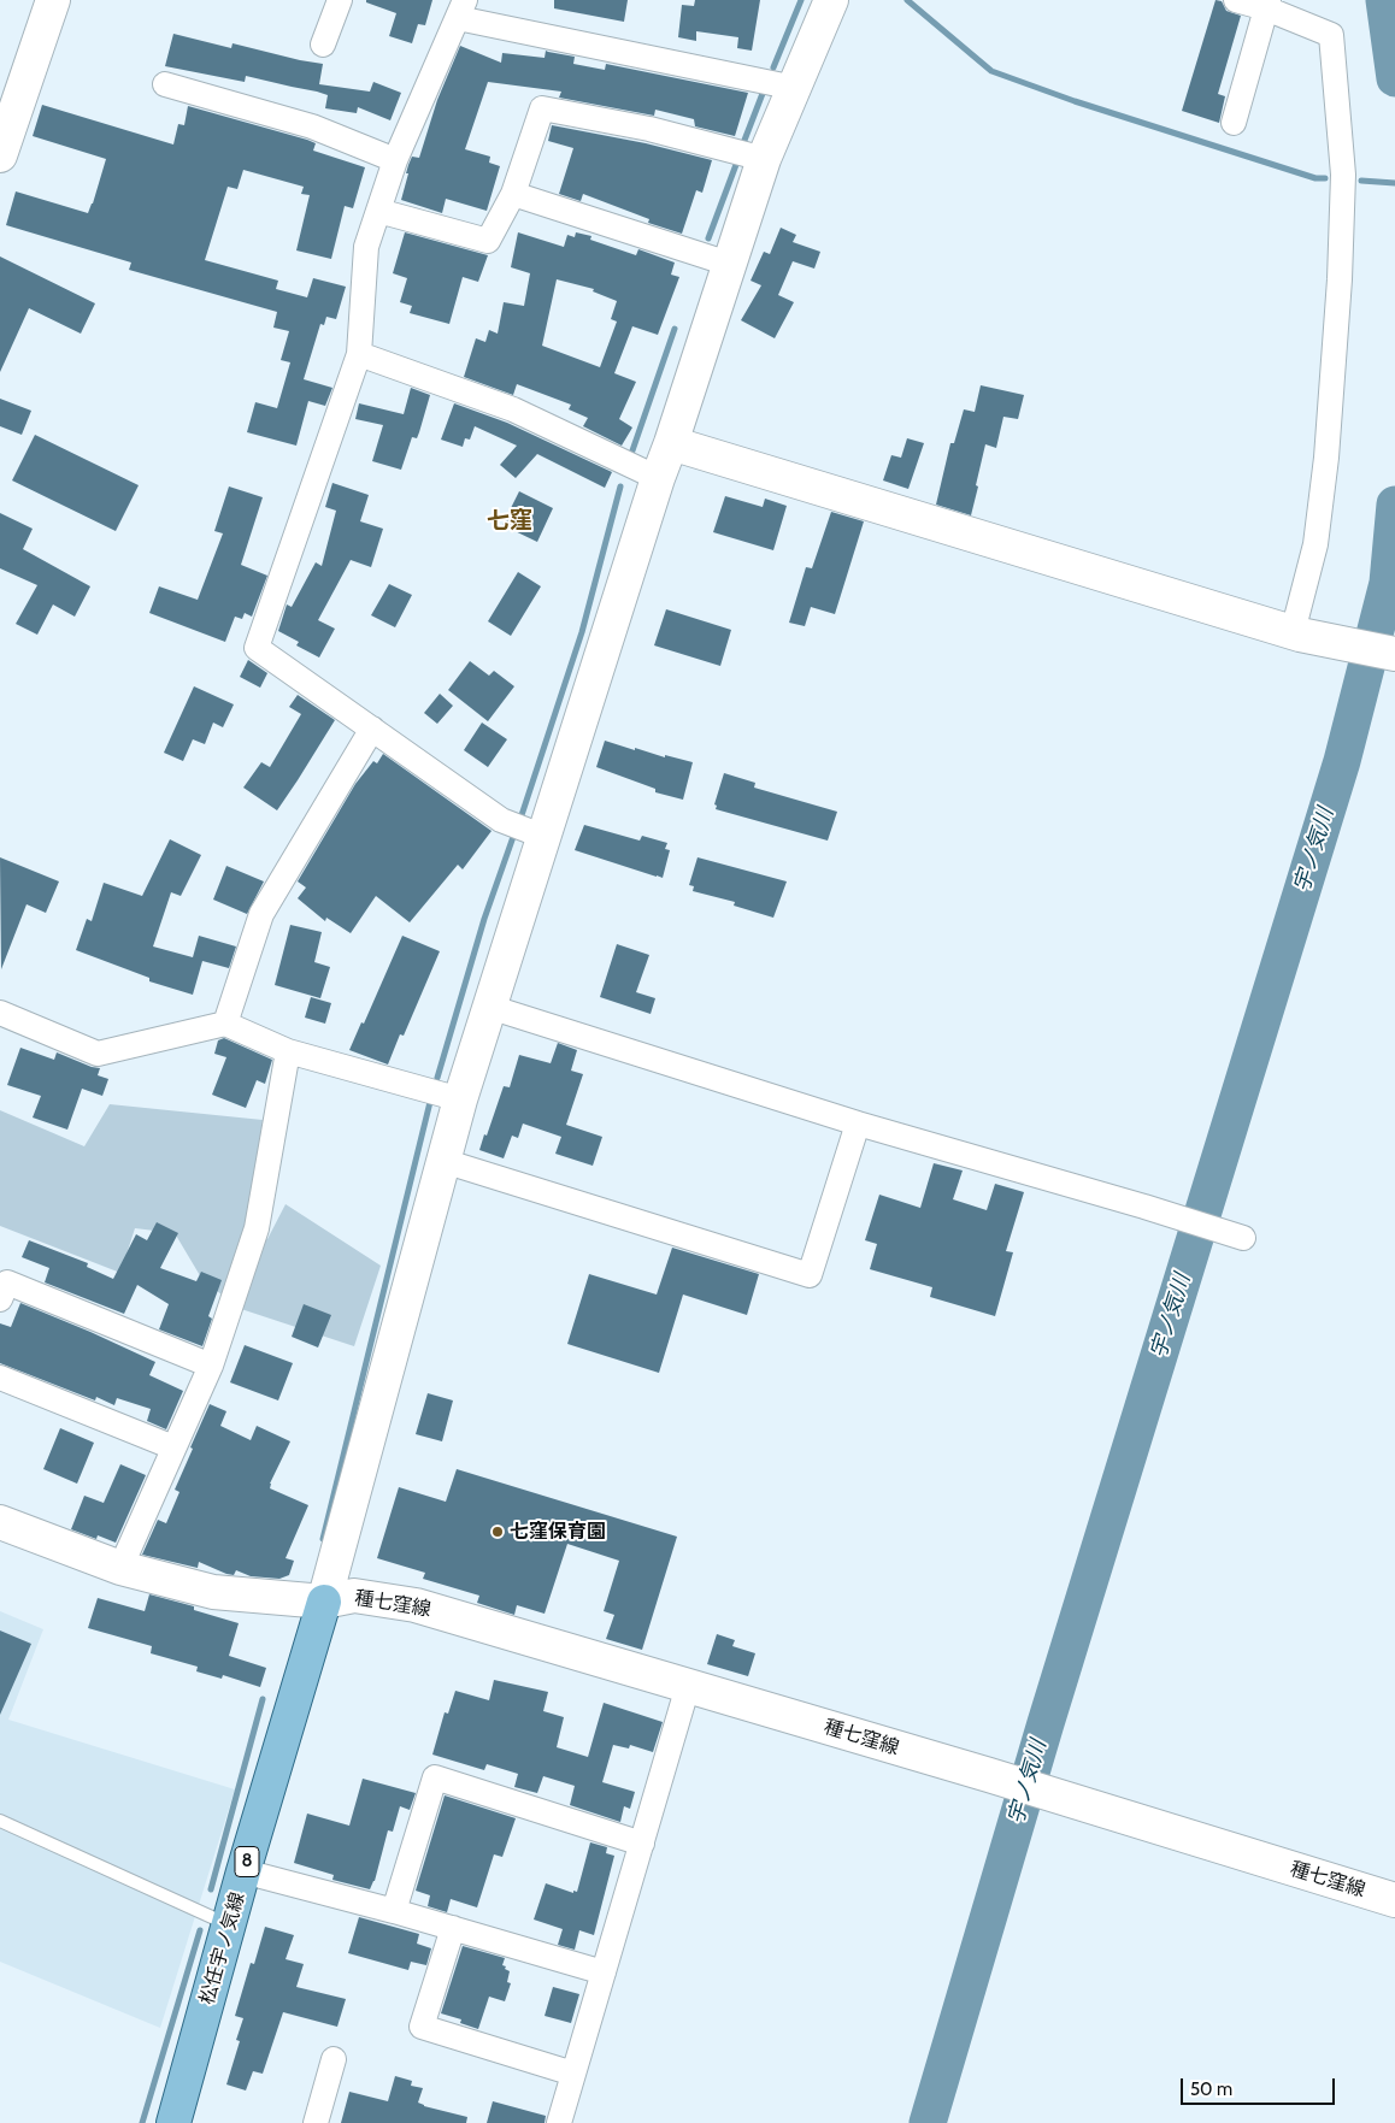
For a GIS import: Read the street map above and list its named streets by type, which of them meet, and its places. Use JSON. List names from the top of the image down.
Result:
{
  "streets": {
    "main road": ["8", "松任宇ノ気線"],
    "street": ["種七窪線"]
  },
  "crossings": [
    ["種七窪線", "松任宇ノ気線"]
  ],
  "districts": ["七窪"],
  "water": ["宇ノ気川"],
  "places": ["七窪保育園"],
  "scale_bar": "50 m"
}
